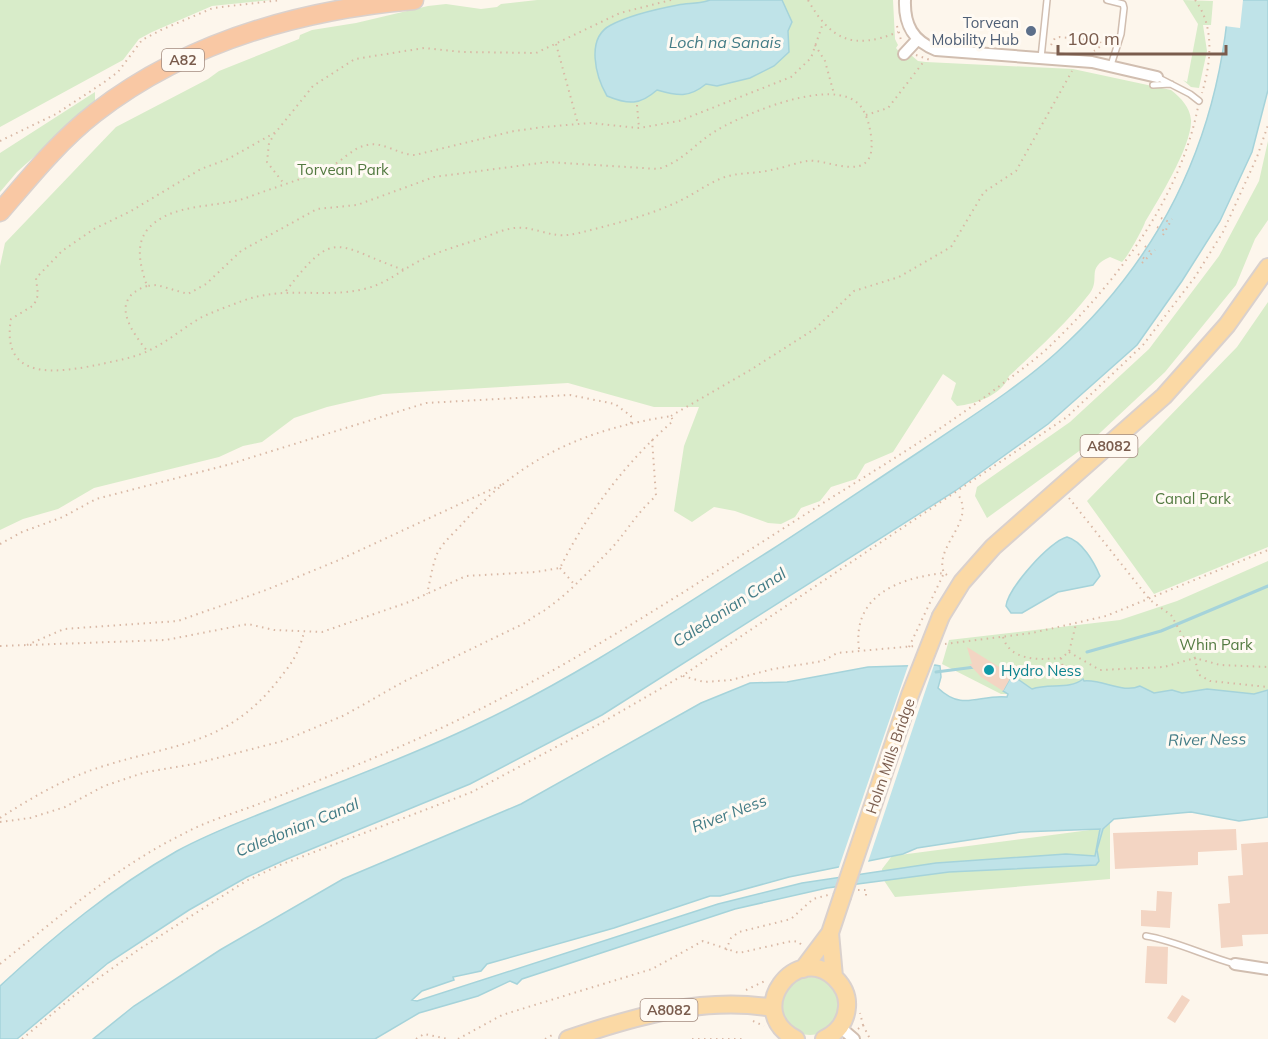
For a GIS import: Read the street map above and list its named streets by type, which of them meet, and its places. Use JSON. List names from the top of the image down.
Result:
{
  "streets": {
    "highway": ["A82"],
    "main road": ["A8082", "Holm Mills Bridge"]
  },
  "crossings": [
    ["A8082", "Holm Mills Bridge"]
  ],
  "water": ["Loch na Sanais", "Caledonian Canal", "River Ness"],
  "parks": ["Torvean Park", "Canal Park", "Whin Park"],
  "places": ["Torvean Mobility Hub", "Hydro Ness"],
  "scale_bar": "100 m"
}
